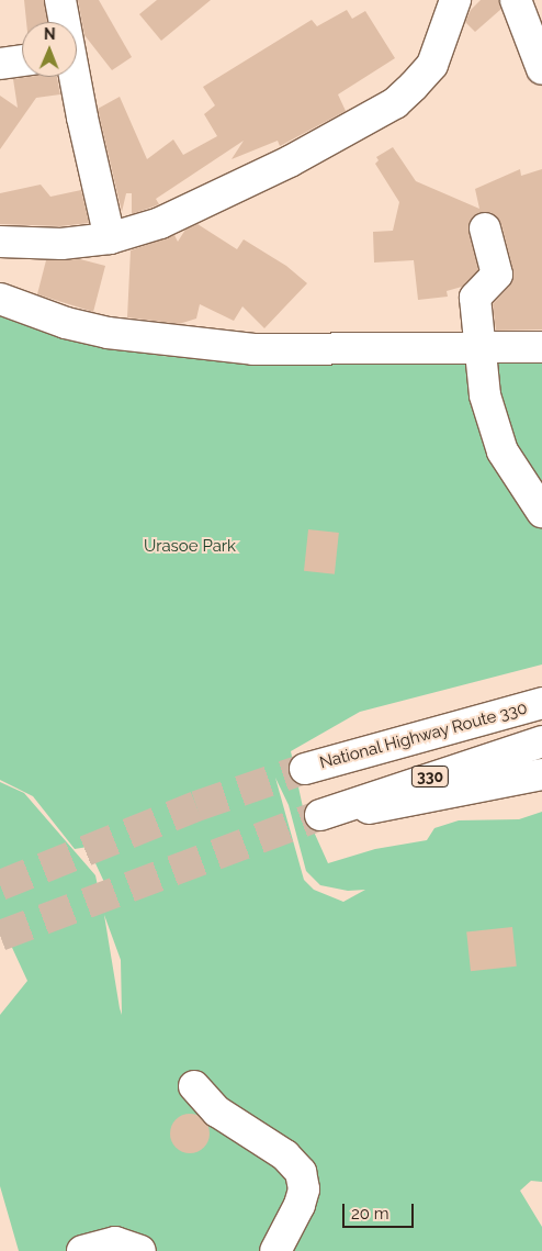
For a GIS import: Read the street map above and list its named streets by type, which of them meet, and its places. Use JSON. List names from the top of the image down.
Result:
{
  "streets": {
    "main road": ["National Highway Route 330", "330"]
  },
  "parks": ["Urasoe Park"],
  "scale_bar": "20 m",
  "north": "top"
}
